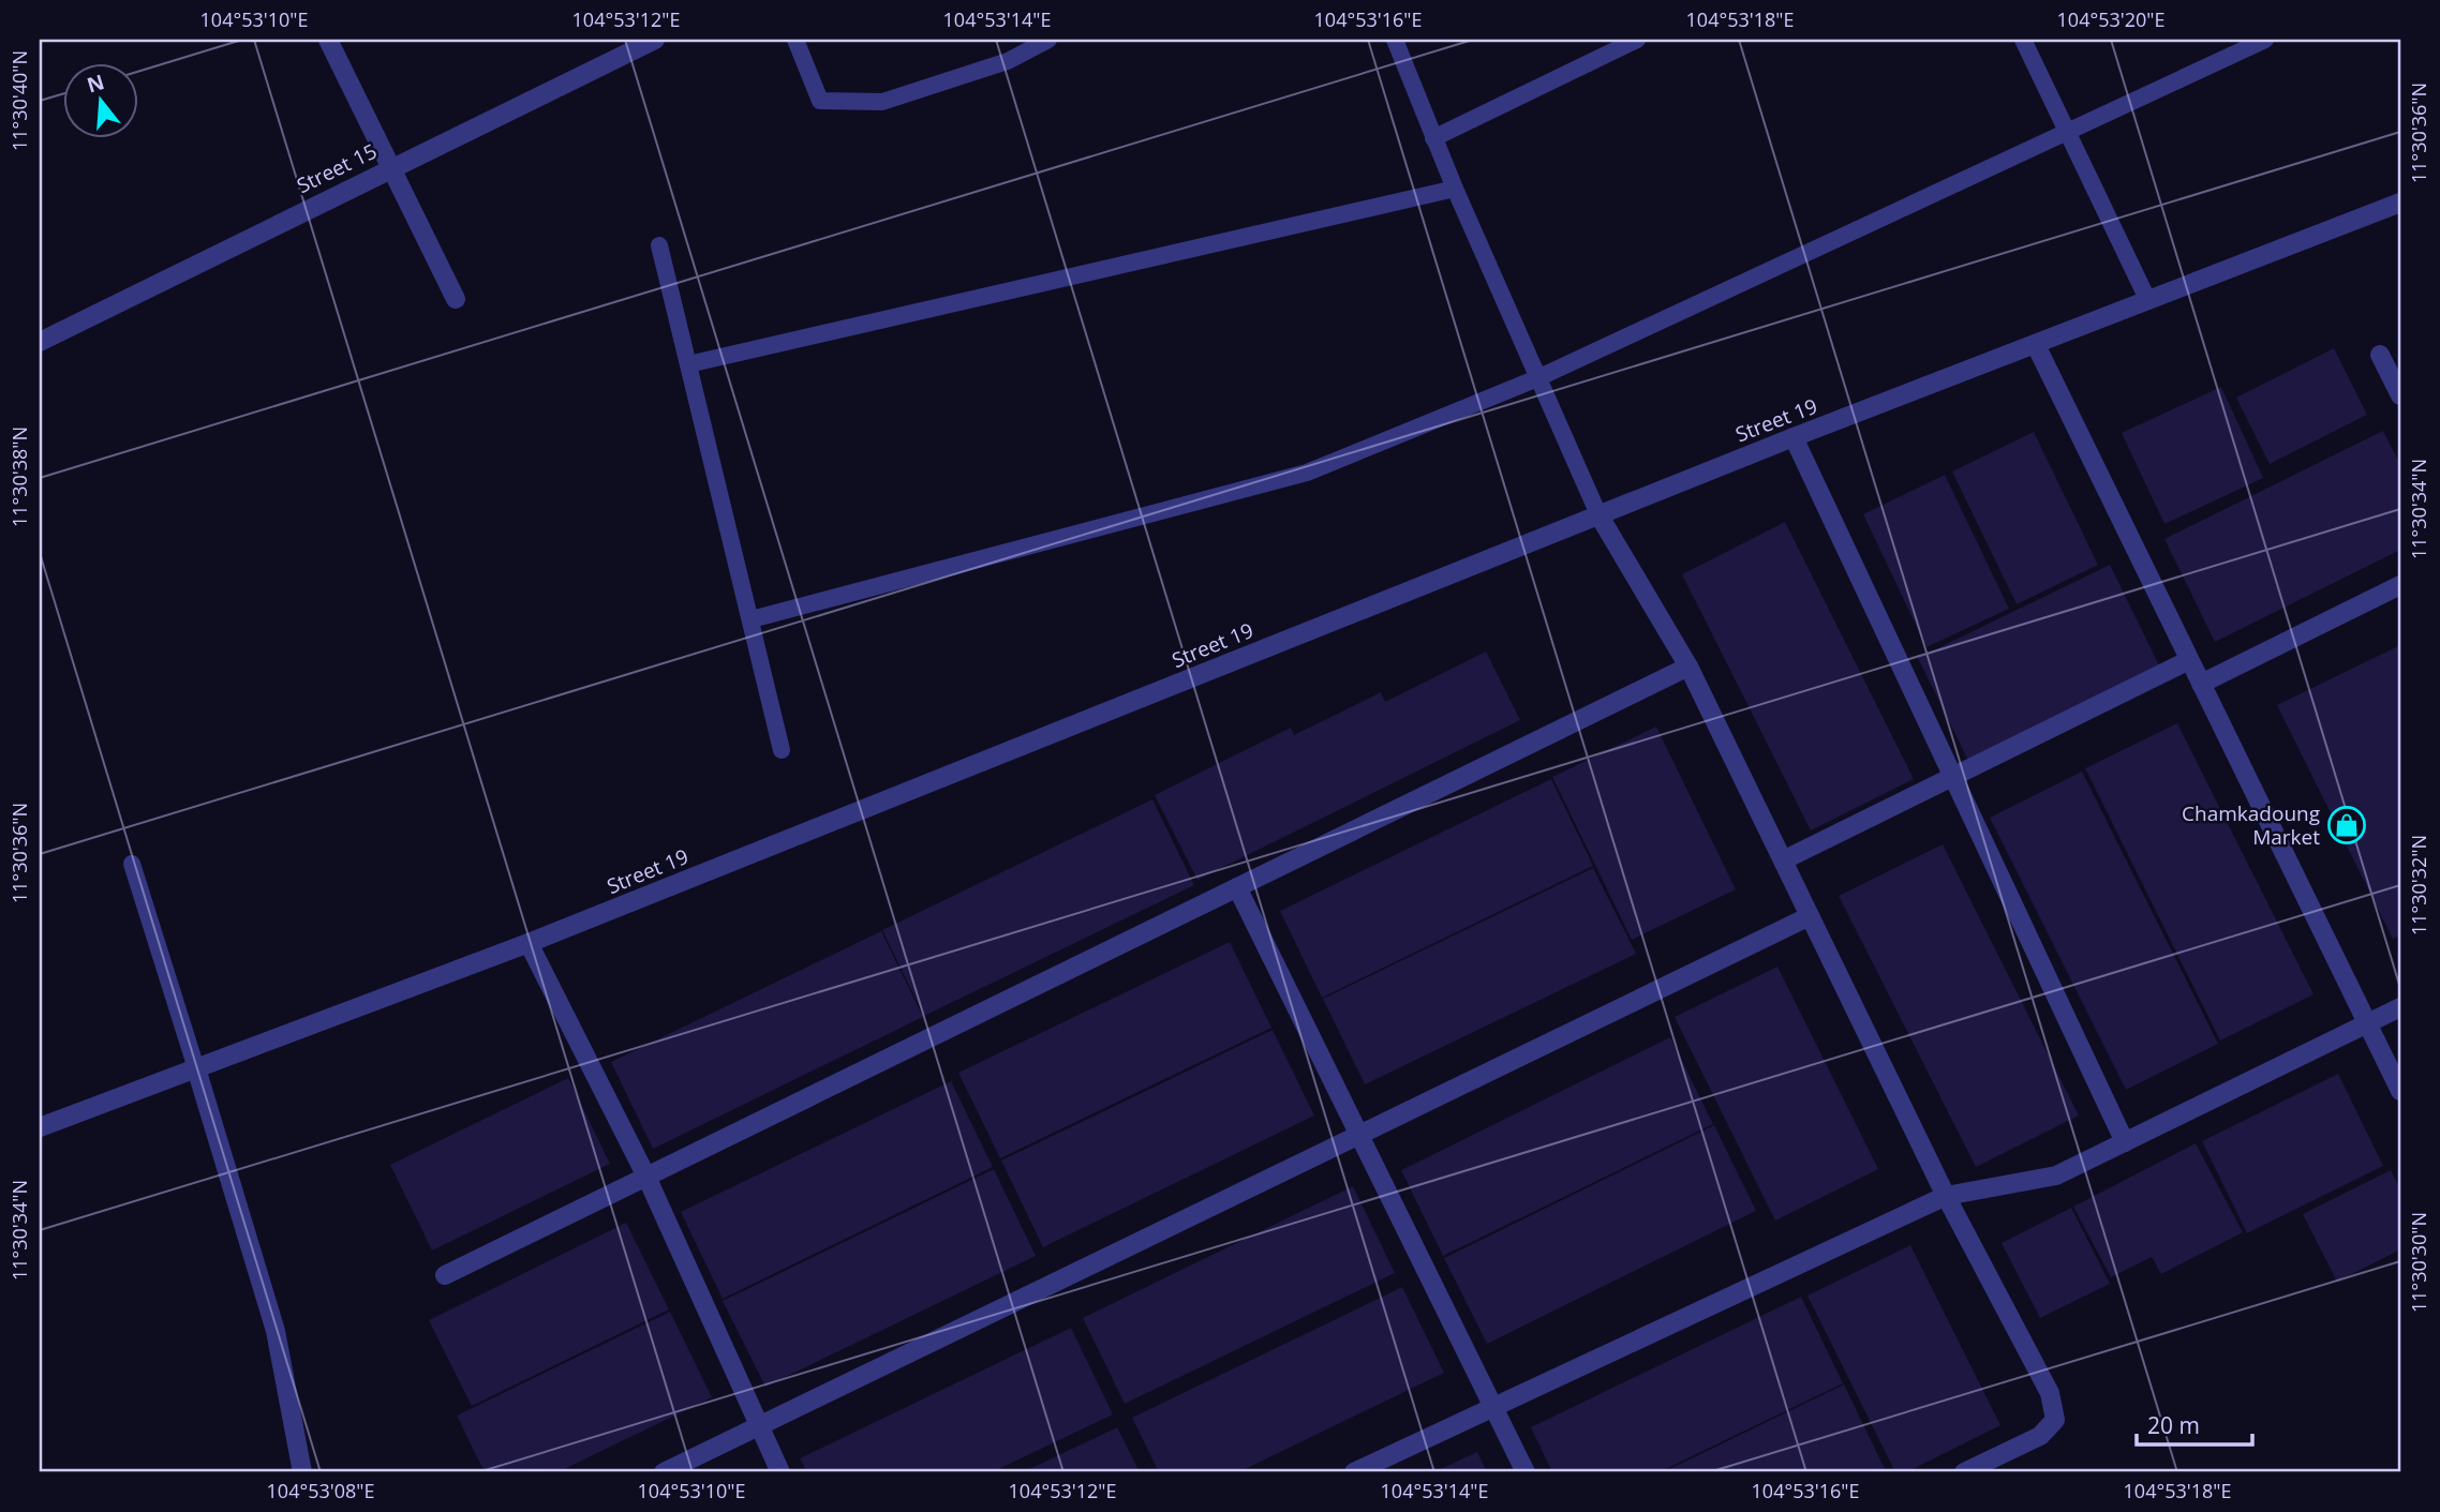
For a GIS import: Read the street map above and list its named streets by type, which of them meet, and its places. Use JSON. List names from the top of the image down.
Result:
{
  "streets": {
    "street": ["Street 15", "Street 19"]
  },
  "places": {
    "shop": ["Chamkadoung Market"]
  },
  "scale_bar": "20 m",
  "north": "top",
  "coordinates": [
    "104°53'10\"E",
    "104°53'12\"E",
    "104°53'14\"E",
    "104°53'16\"E",
    "104°53'18\"E",
    "104°53'20\"E",
    "11°30'40\"N",
    "11°30'36\"N",
    "11°30'38\"N",
    "11°30'34\"N",
    "11°30'32\"N",
    "11°30'30\"N",
    "104°53'08\"E"
  ]
}
